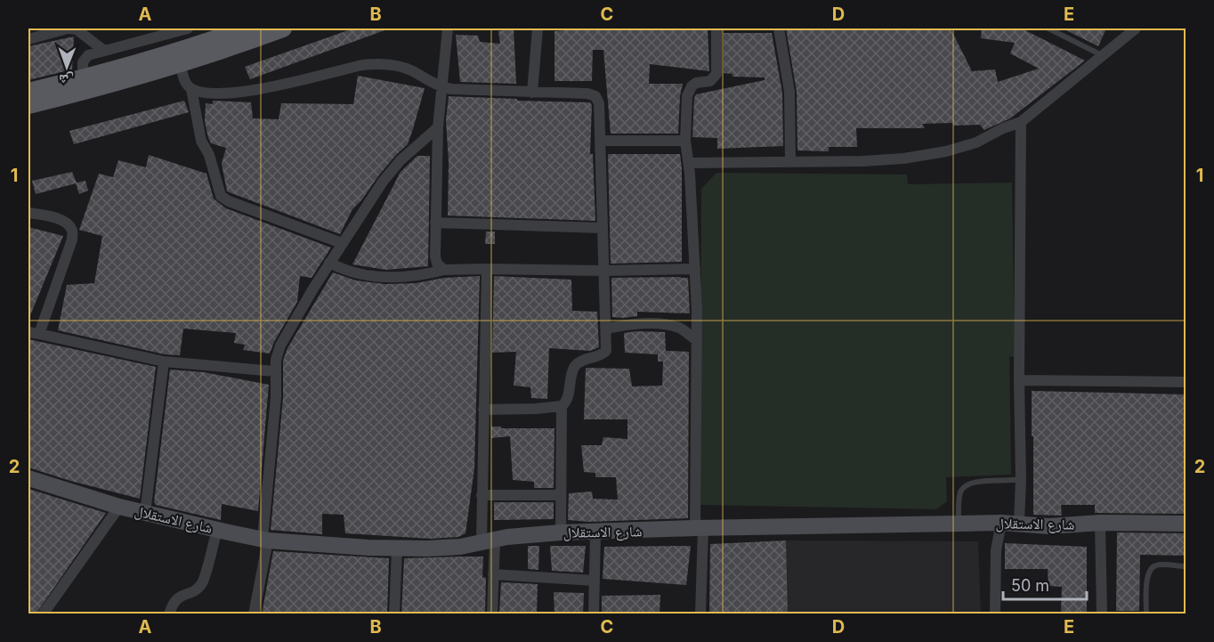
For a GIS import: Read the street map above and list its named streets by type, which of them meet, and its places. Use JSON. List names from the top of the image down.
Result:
{
  "streets": {
    "street": ["شارع الاستقلال"]
  },
  "scale_bar": "50 m",
  "north": "bottom",
  "grid": {
    "columns": [
      "A",
      "B",
      "C",
      "D",
      "E"
    ],
    "rows": ["1", "2"]
  }
}
